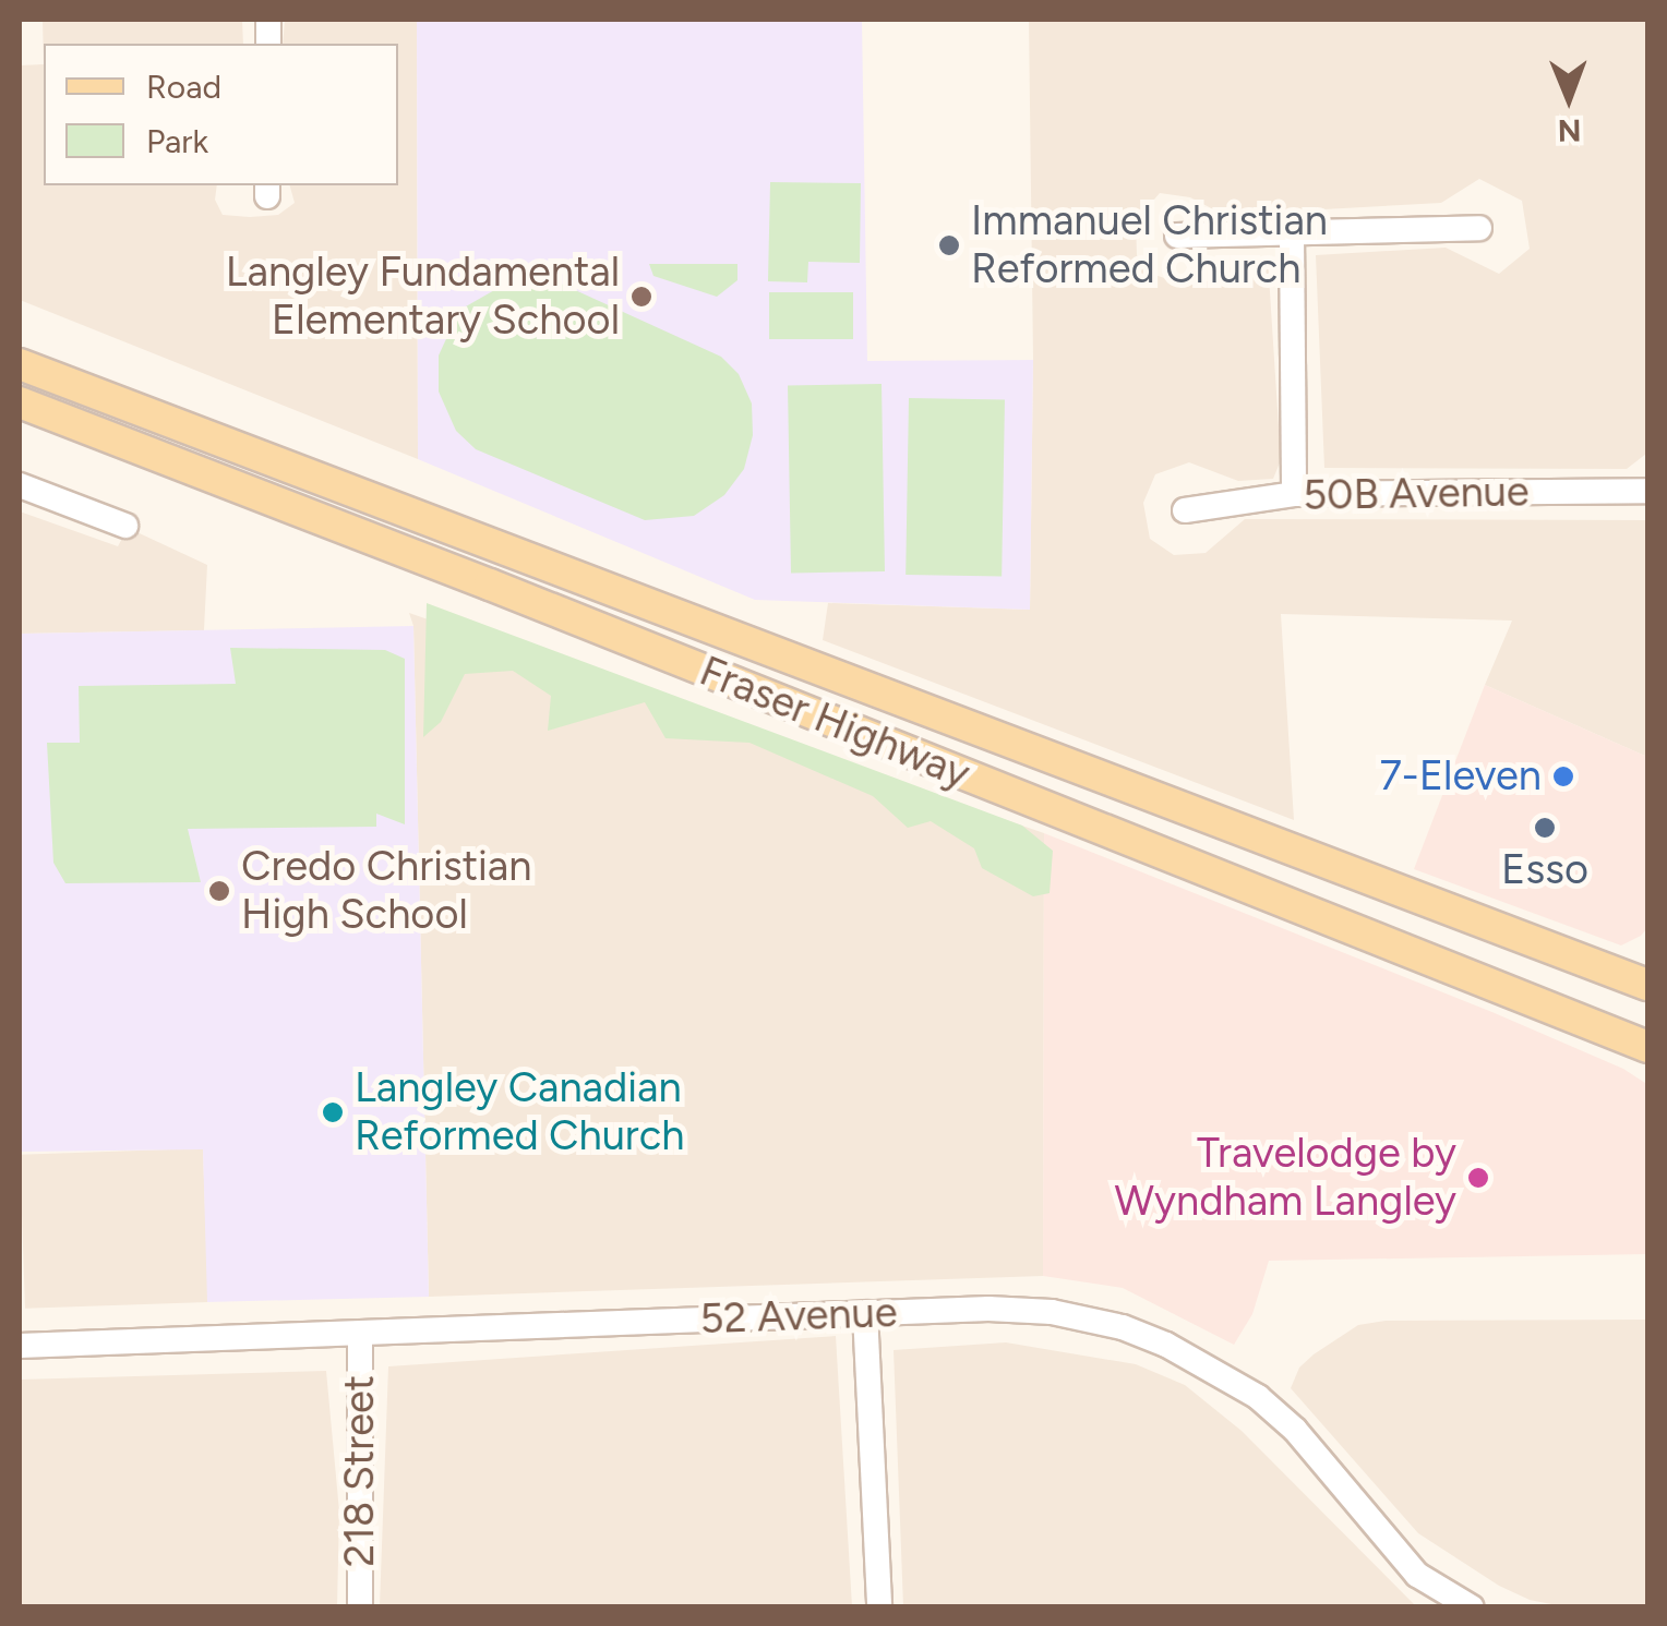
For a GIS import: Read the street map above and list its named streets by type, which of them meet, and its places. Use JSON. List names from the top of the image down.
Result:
{
  "streets": {
    "main road": ["Fraser Highway"],
    "street": ["50B Avenue", "52 Avenue", "218 Street"]
  },
  "crossings": [
    ["52 Avenue", "218 Street"]
  ],
  "places": [
    "Immanuel Christian Reformed Church",
    "Langley Fundamental Elementary School",
    "7-Eleven",
    "Esso",
    "Credo Christian High School",
    "Langley Canadian Reformed Church",
    "Travelodge by Wyndham Langley"
  ],
  "legend": ["Road", "Park"],
  "north": "bottom"
}
